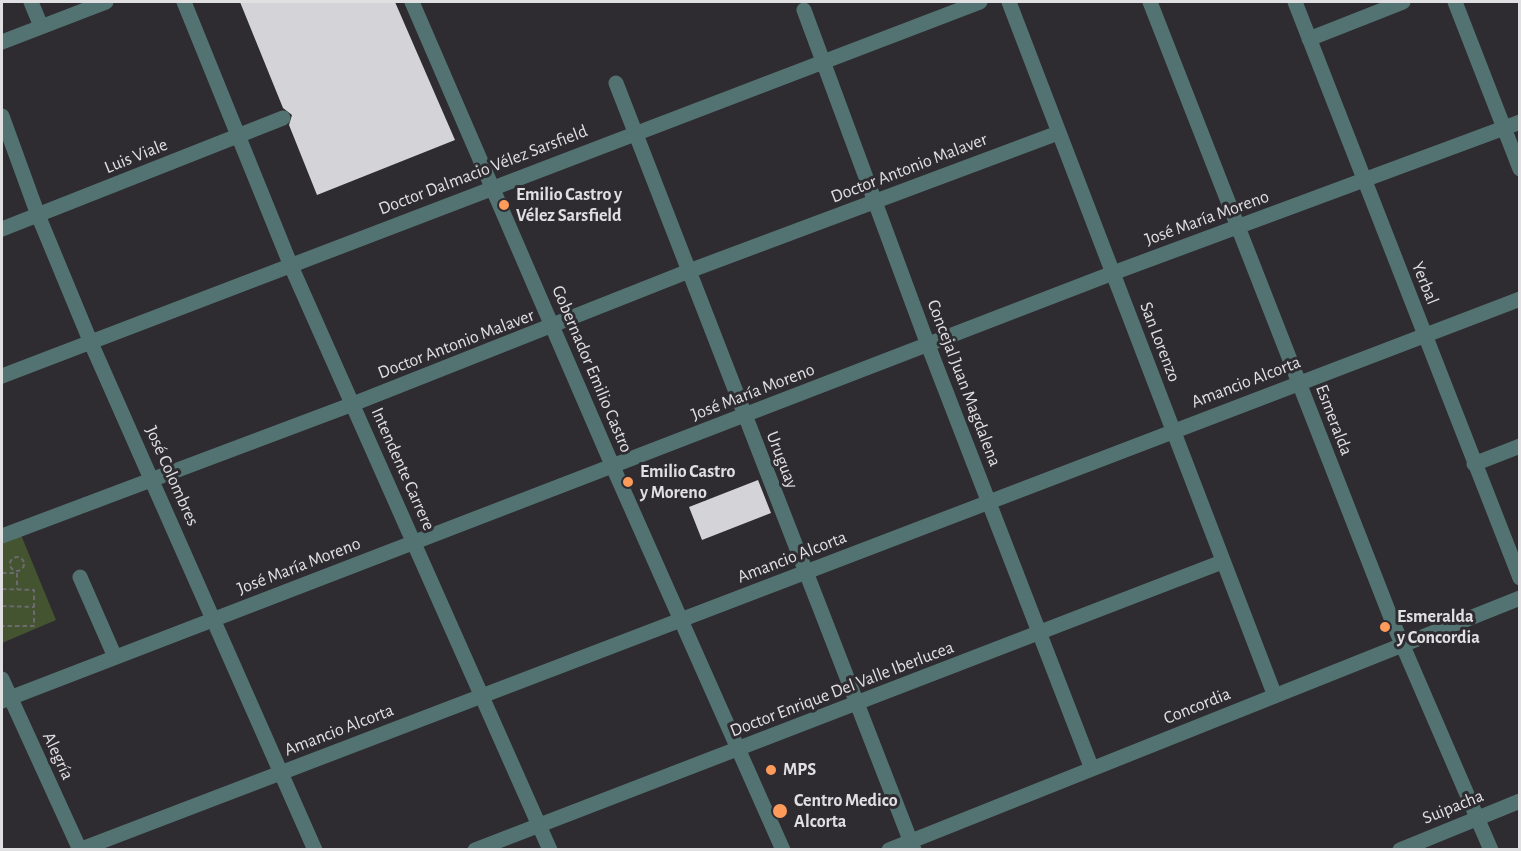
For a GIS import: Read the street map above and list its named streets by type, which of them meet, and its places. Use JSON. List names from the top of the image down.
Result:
{
  "streets": {
    "street": [
      "Luis Viale",
      "Doctor Antonio Malaver",
      "Doctor Dalmacio Vélez Sarsfield",
      "José María Moreno",
      "Yerbal",
      "San Lorenzo",
      "Gobernador Emilio Castro",
      "Amancio Alcorta",
      "Concejal Juan Magdalena",
      "Esmeralda",
      "Uruguay",
      "Intendente Carrere",
      "José Colombres",
      "Doctor Enrique Del Valle Iberlucea",
      "Concordia",
      "Alegría",
      "Suipacha"
    ]
  },
  "crossings": [
    ["Luis Viale", "Intendente Carrere"],
    ["Luis Viale", "José Colombres"],
    ["Doctor Antonio Malaver", "San Lorenzo"],
    ["Doctor Antonio Malaver", "Gobernador Emilio Castro"],
    ["Doctor Antonio Malaver", "Concejal Juan Magdalena"],
    ["Doctor Antonio Malaver", "Uruguay"],
    ["Doctor Antonio Malaver", "Intendente Carrere"],
    ["Doctor Antonio Malaver", "José Colombres"],
    ["Doctor Dalmacio Vélez Sarsfield", "Gobernador Emilio Castro"],
    ["Doctor Dalmacio Vélez Sarsfield", "Concejal Juan Magdalena"],
    ["Doctor Dalmacio Vélez Sarsfield", "Uruguay"],
    ["Doctor Dalmacio Vélez Sarsfield", "Intendente Carrere"],
    ["Doctor Dalmacio Vélez Sarsfield", "José Colombres"],
    ["José María Moreno", "Yerbal"],
    ["José María Moreno", "San Lorenzo"],
    ["José María Moreno", "Gobernador Emilio Castro"],
    ["José María Moreno", "Concejal Juan Magdalena"],
    ["José María Moreno", "Esmeralda"],
    ["José María Moreno", "Uruguay"],
    ["José María Moreno", "Intendente Carrere"],
    ["José María Moreno", "José Colombres"],
    ["José María Moreno", "Alegría"],
    ["Yerbal", "Amancio Alcorta"],
    ["San Lorenzo", "Amancio Alcorta"],
    ["San Lorenzo", "Doctor Enrique Del Valle Iberlucea"],
    ["San Lorenzo", "Concordia"],
    ["Gobernador Emilio Castro", "Amancio Alcorta"],
    ["Gobernador Emilio Castro", "Doctor Enrique Del Valle Iberlucea"],
    ["Amancio Alcorta", "Concejal Juan Magdalena"],
    ["Amancio Alcorta", "Esmeralda"],
    ["Amancio Alcorta", "Uruguay"],
    ["Amancio Alcorta", "Intendente Carrere"],
    ["Amancio Alcorta", "José Colombres"],
    ["Amancio Alcorta", "Alegría"],
    ["Concejal Juan Magdalena", "Doctor Enrique Del Valle Iberlucea"],
    ["Concejal Juan Magdalena", "Concordia"],
    ["Esmeralda", "Concordia"],
    ["Esmeralda", "Suipacha"],
    ["Uruguay", "Doctor Enrique Del Valle Iberlucea"],
    ["Uruguay", "Concordia"],
    ["Intendente Carrere", "Doctor Enrique Del Valle Iberlucea"]
  ],
  "places": [
    "Emilio Castro y Vélez Sarsfield",
    "Emilio Castro y Moreno",
    "Esmeralda y Concordia",
    "MPS",
    "Centro Medico Alcorta"
  ]
}
